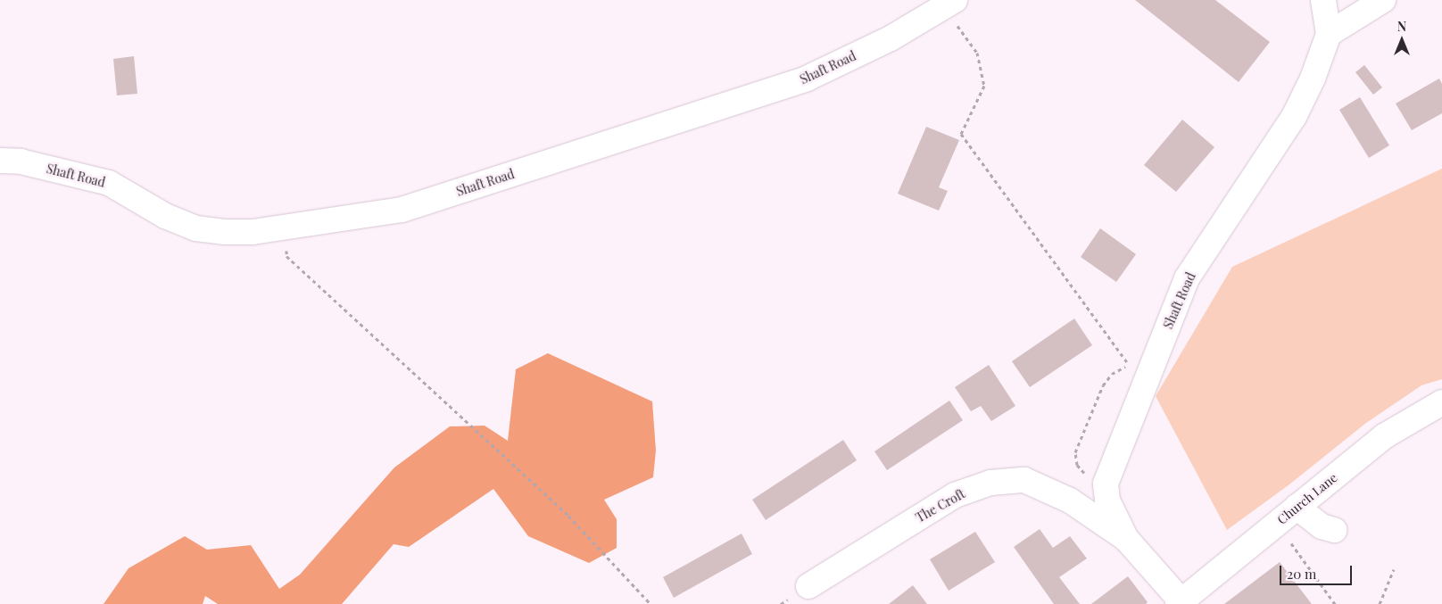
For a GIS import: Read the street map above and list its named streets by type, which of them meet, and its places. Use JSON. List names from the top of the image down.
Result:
{
  "streets": {
    "street": ["Shaft Road", "Church Lane", "The Croft"]
  },
  "crossings": [
    ["Shaft Road", "Church Lane"],
    ["Shaft Road", "The Croft"]
  ],
  "scale_bar": "20 m",
  "north": "top"
}
